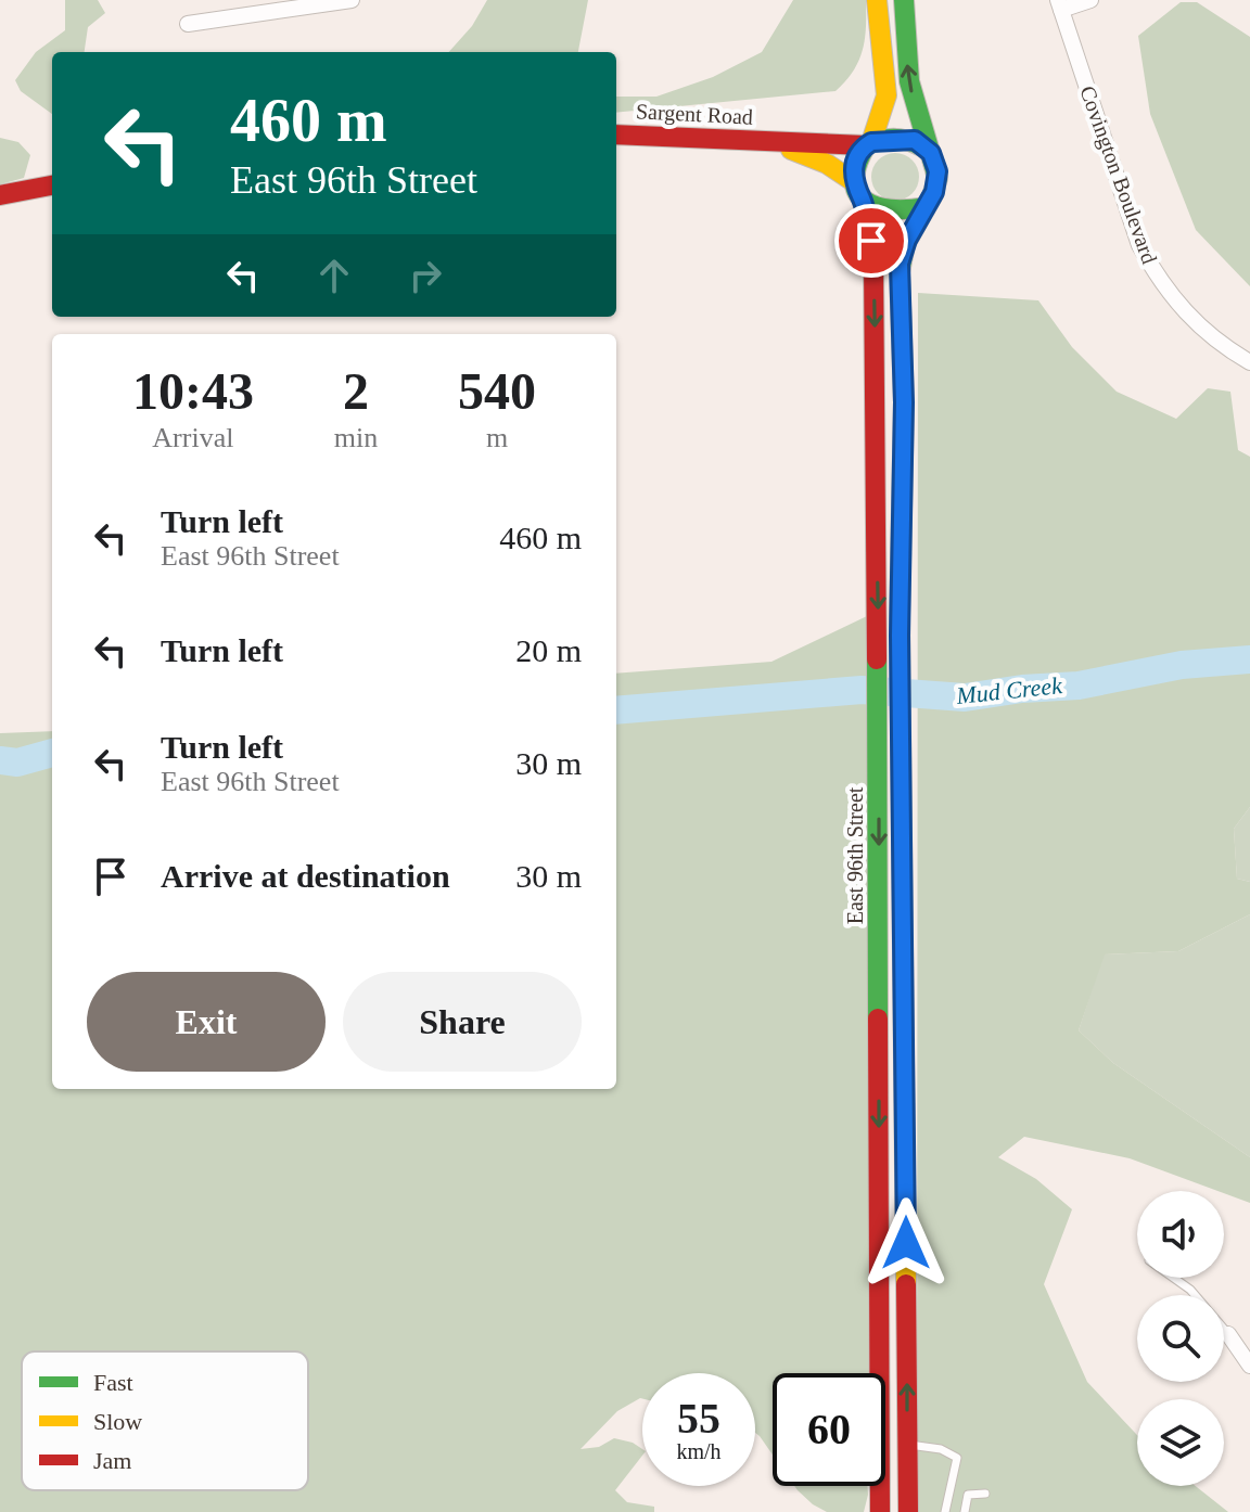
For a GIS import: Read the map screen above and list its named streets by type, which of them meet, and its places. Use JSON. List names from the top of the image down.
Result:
{
  "streets": {
    "main road": ["Sargent Road", "East 96th Street"],
    "street": ["Covington Boulevard"]
  },
  "crossings": [
    ["Sargent Road", "East 96th Street"]
  ],
  "water": ["Mud Creek"],
  "legend": ["Fast", "Slow", "Jam"],
  "page": {
    "turn": ["460 m", "East 96th Street"],
    "eta": [
      "10:43",
      "Arrival",
      "2",
      "min",
      "540",
      "m"
    ],
    "list": [
      {
        "name": "Turn left",
        "note": "East 96th Street",
        "value": "460 m"
      },
      {
        "name": "Turn left",
        "value": "20 m"
      },
      {
        "name": "Turn left",
        "note": "East 96th Street",
        "value": "30 m"
      },
      {
        "name": "Arrive at destination",
        "value": "30 m"
      }
    ],
    "buttons": ["Exit", "Share"],
    "speed": "55 km/h",
    "limit": "60"
  }
}
